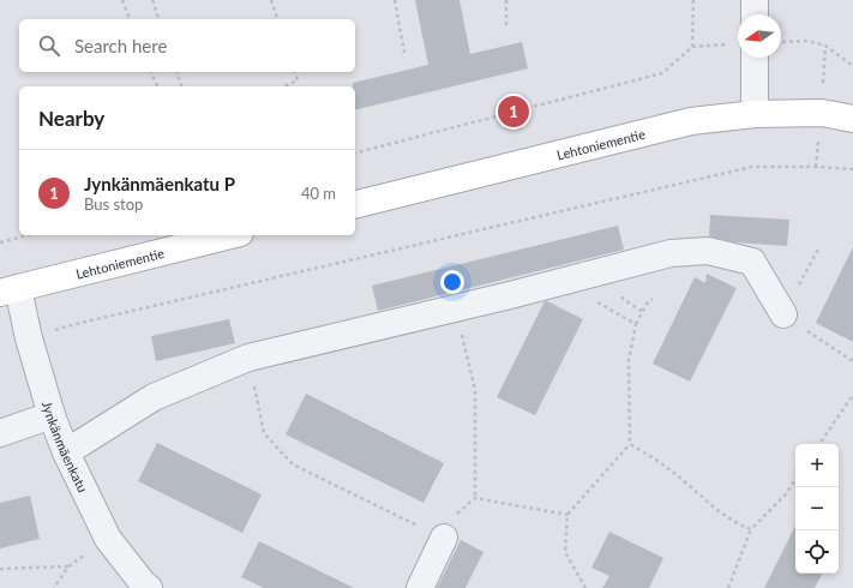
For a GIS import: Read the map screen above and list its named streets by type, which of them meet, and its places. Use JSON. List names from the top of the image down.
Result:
{
  "streets": {
    "main road": ["Lehtoniementie"],
    "street": ["Jynkänmäenkatu"]
  },
  "crossings": [
    ["Lehtoniementie", "Jynkänmäenkatu"]
  ],
  "north": "left",
  "page": {
    "search": "Search here",
    "heading": "Nearby",
    "pins": "1",
    "list": [
      {
        "mark": "1",
        "name": "Jynkänmäenkatu P",
        "note": "Bus stop",
        "value": "40 m"
      }
    ],
    "map_buttons": ["+", "−"]
  }
}
